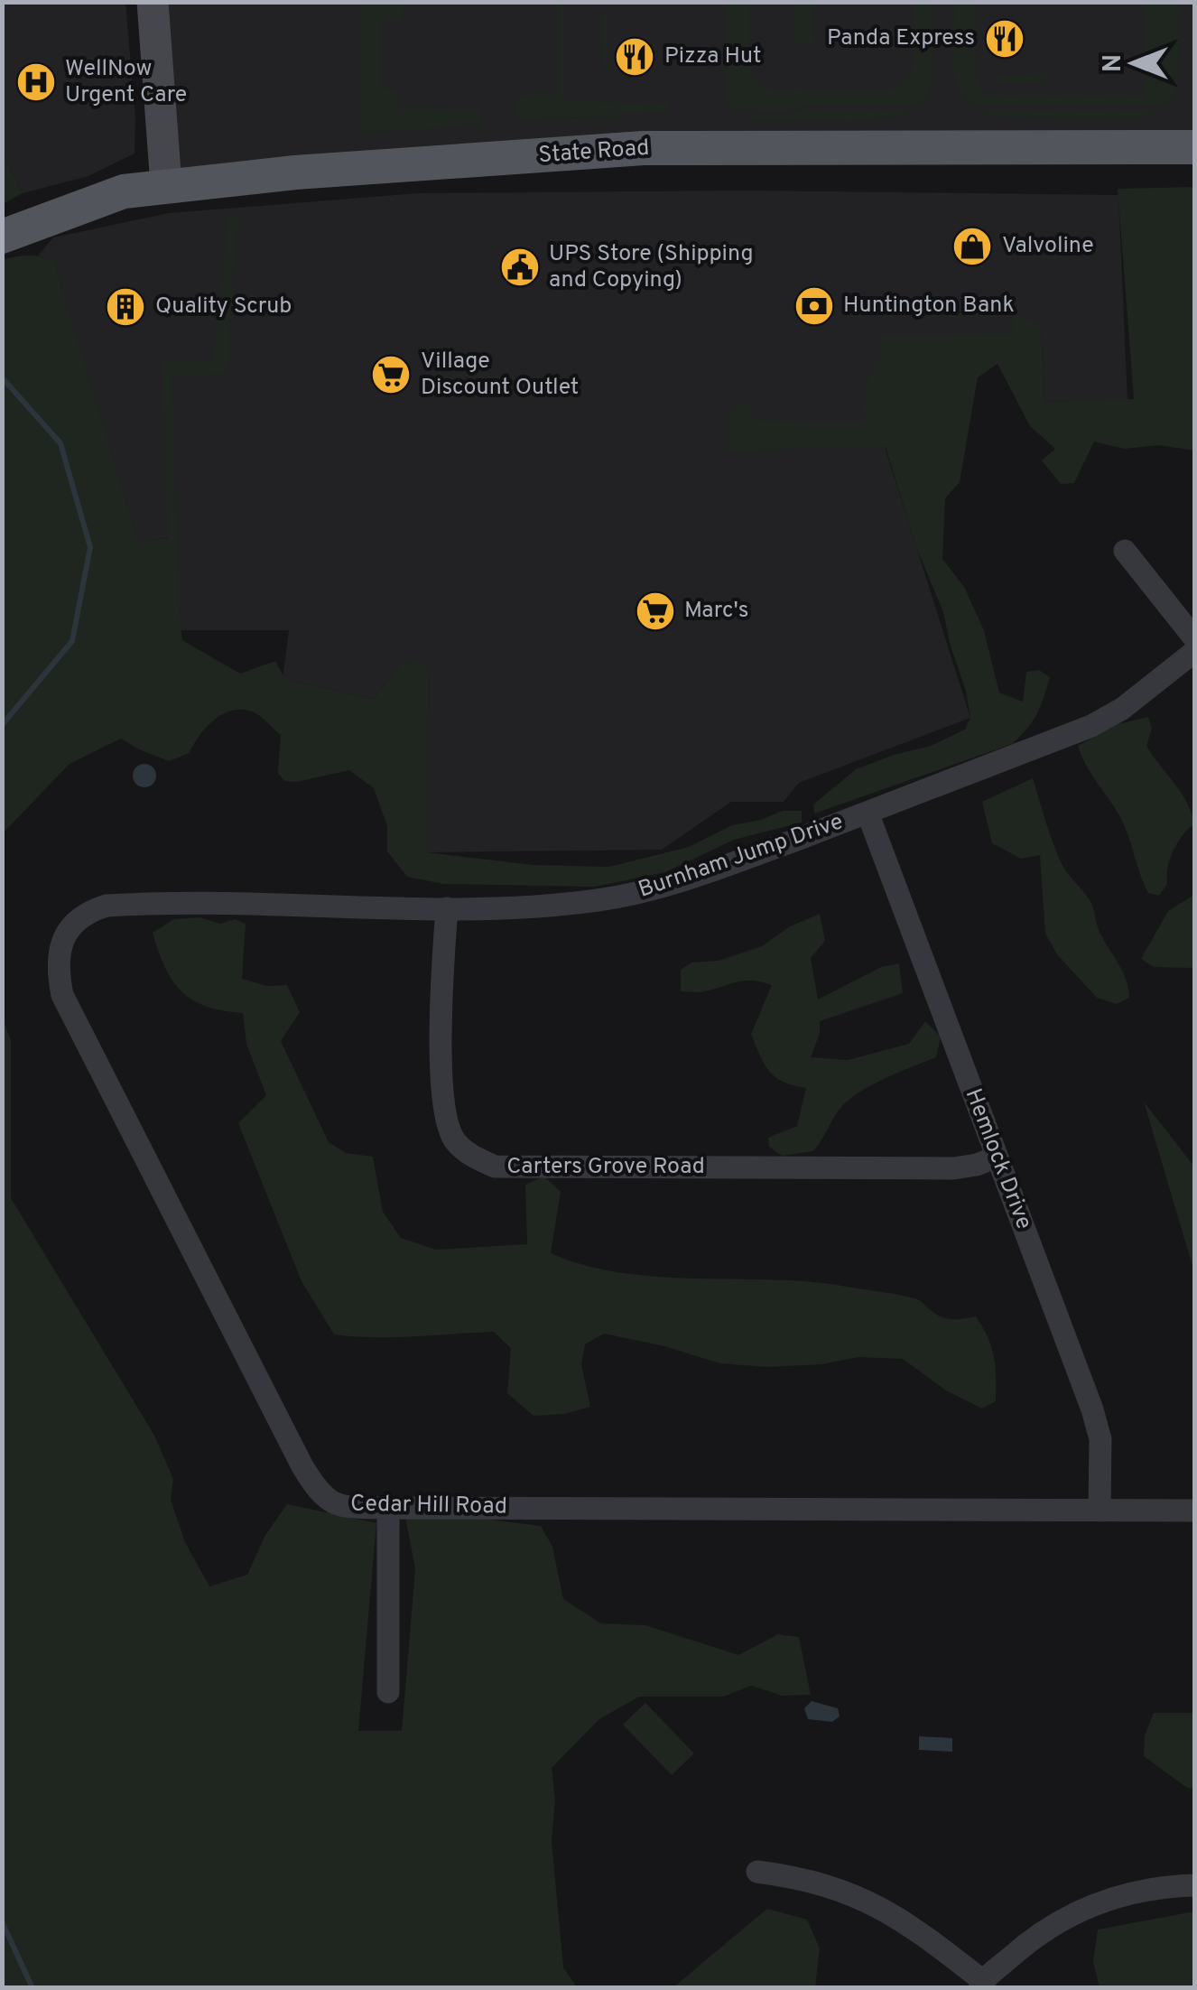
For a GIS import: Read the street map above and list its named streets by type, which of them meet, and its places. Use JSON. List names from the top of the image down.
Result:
{
  "streets": {
    "main road": ["State Road"],
    "street": [
      "Burnham Jump Drive",
      "Hemlock Drive",
      "Carters Grove Road",
      "Cedar Hill Road"
    ]
  },
  "crossings": [
    ["Burnham Jump Drive", "Hemlock Drive"],
    ["Burnham Jump Drive", "Carters Grove Road"],
    ["Burnham Jump Drive", "Cedar Hill Road"],
    ["Hemlock Drive", "Carters Grove Road"],
    ["Hemlock Drive", "Cedar Hill Road"]
  ],
  "places": {
    "restaurant": ["Panda Express", "Pizza Hut"],
    "hospital": ["WellNow Urgent Care"],
    "shop": ["Valvoline"],
    "public building": ["UPS Store (Shipping and Copying)"],
    "bank": ["Huntington Bank"],
    "building": ["Quality Scrub"],
    "supermarket": ["Village Discount Outlet", "Marc's"]
  },
  "north": "left"
}
